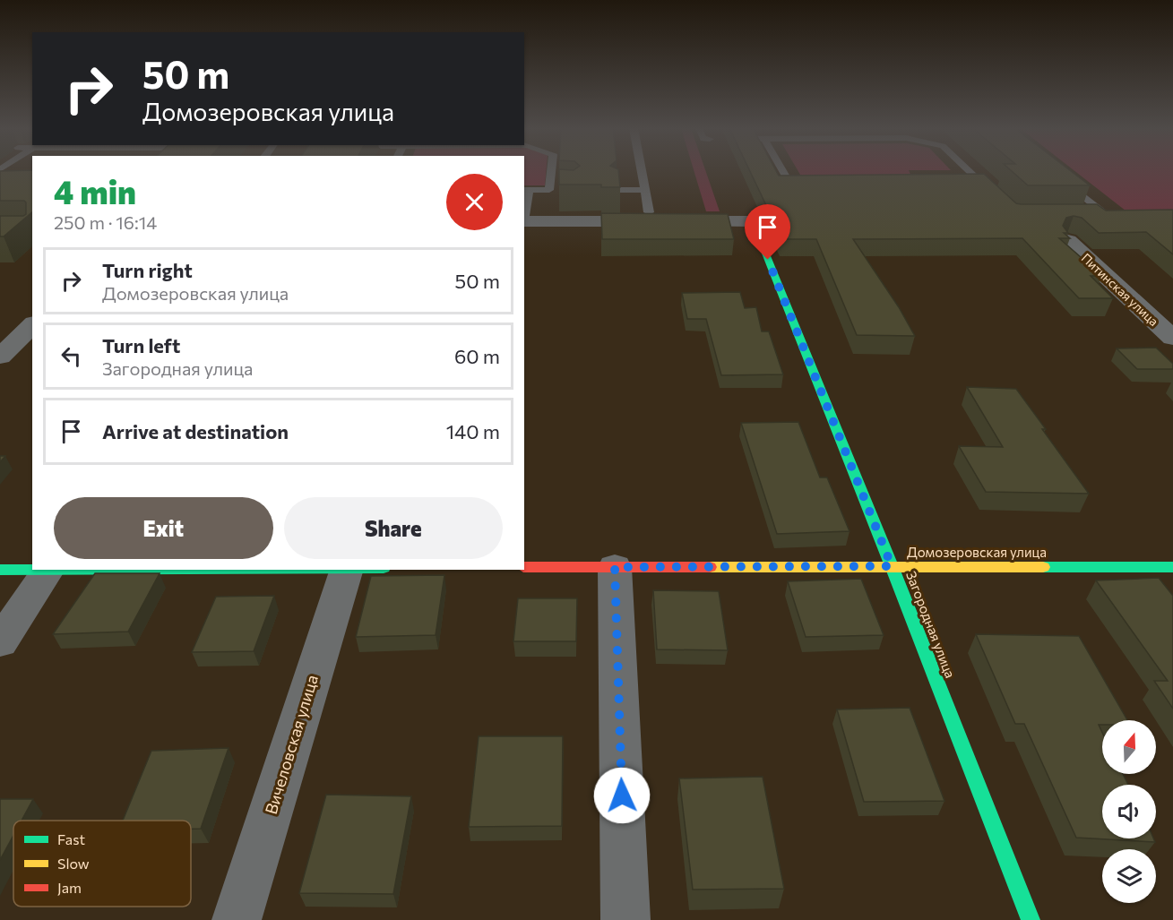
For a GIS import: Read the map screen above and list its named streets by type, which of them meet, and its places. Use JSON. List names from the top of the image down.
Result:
{
  "streets": {
    "street": [
      "Питинская улица",
      "Домозеровская улица",
      "Загородная улица",
      "Вичеловская улица"
    ]
  },
  "crossings": [
    ["Домозеровская улица", "Загородная улица"]
  ],
  "legend": ["Fast", "Slow", "Jam"],
  "north": "top",
  "page": {
    "turn": ["50 m", "Домозеровская улица"],
    "heading": ["4 min", "250 m · 16:14"],
    "list": [
      {
        "name": "Turn right",
        "note": "Домозеровская улица",
        "value": "50 m"
      },
      {
        "name": "Turn left",
        "note": "Загородная улица",
        "value": "60 m"
      },
      {
        "name": "Arrive at destination",
        "value": "140 m"
      }
    ],
    "buttons": ["Exit", "Share"]
  }
}
